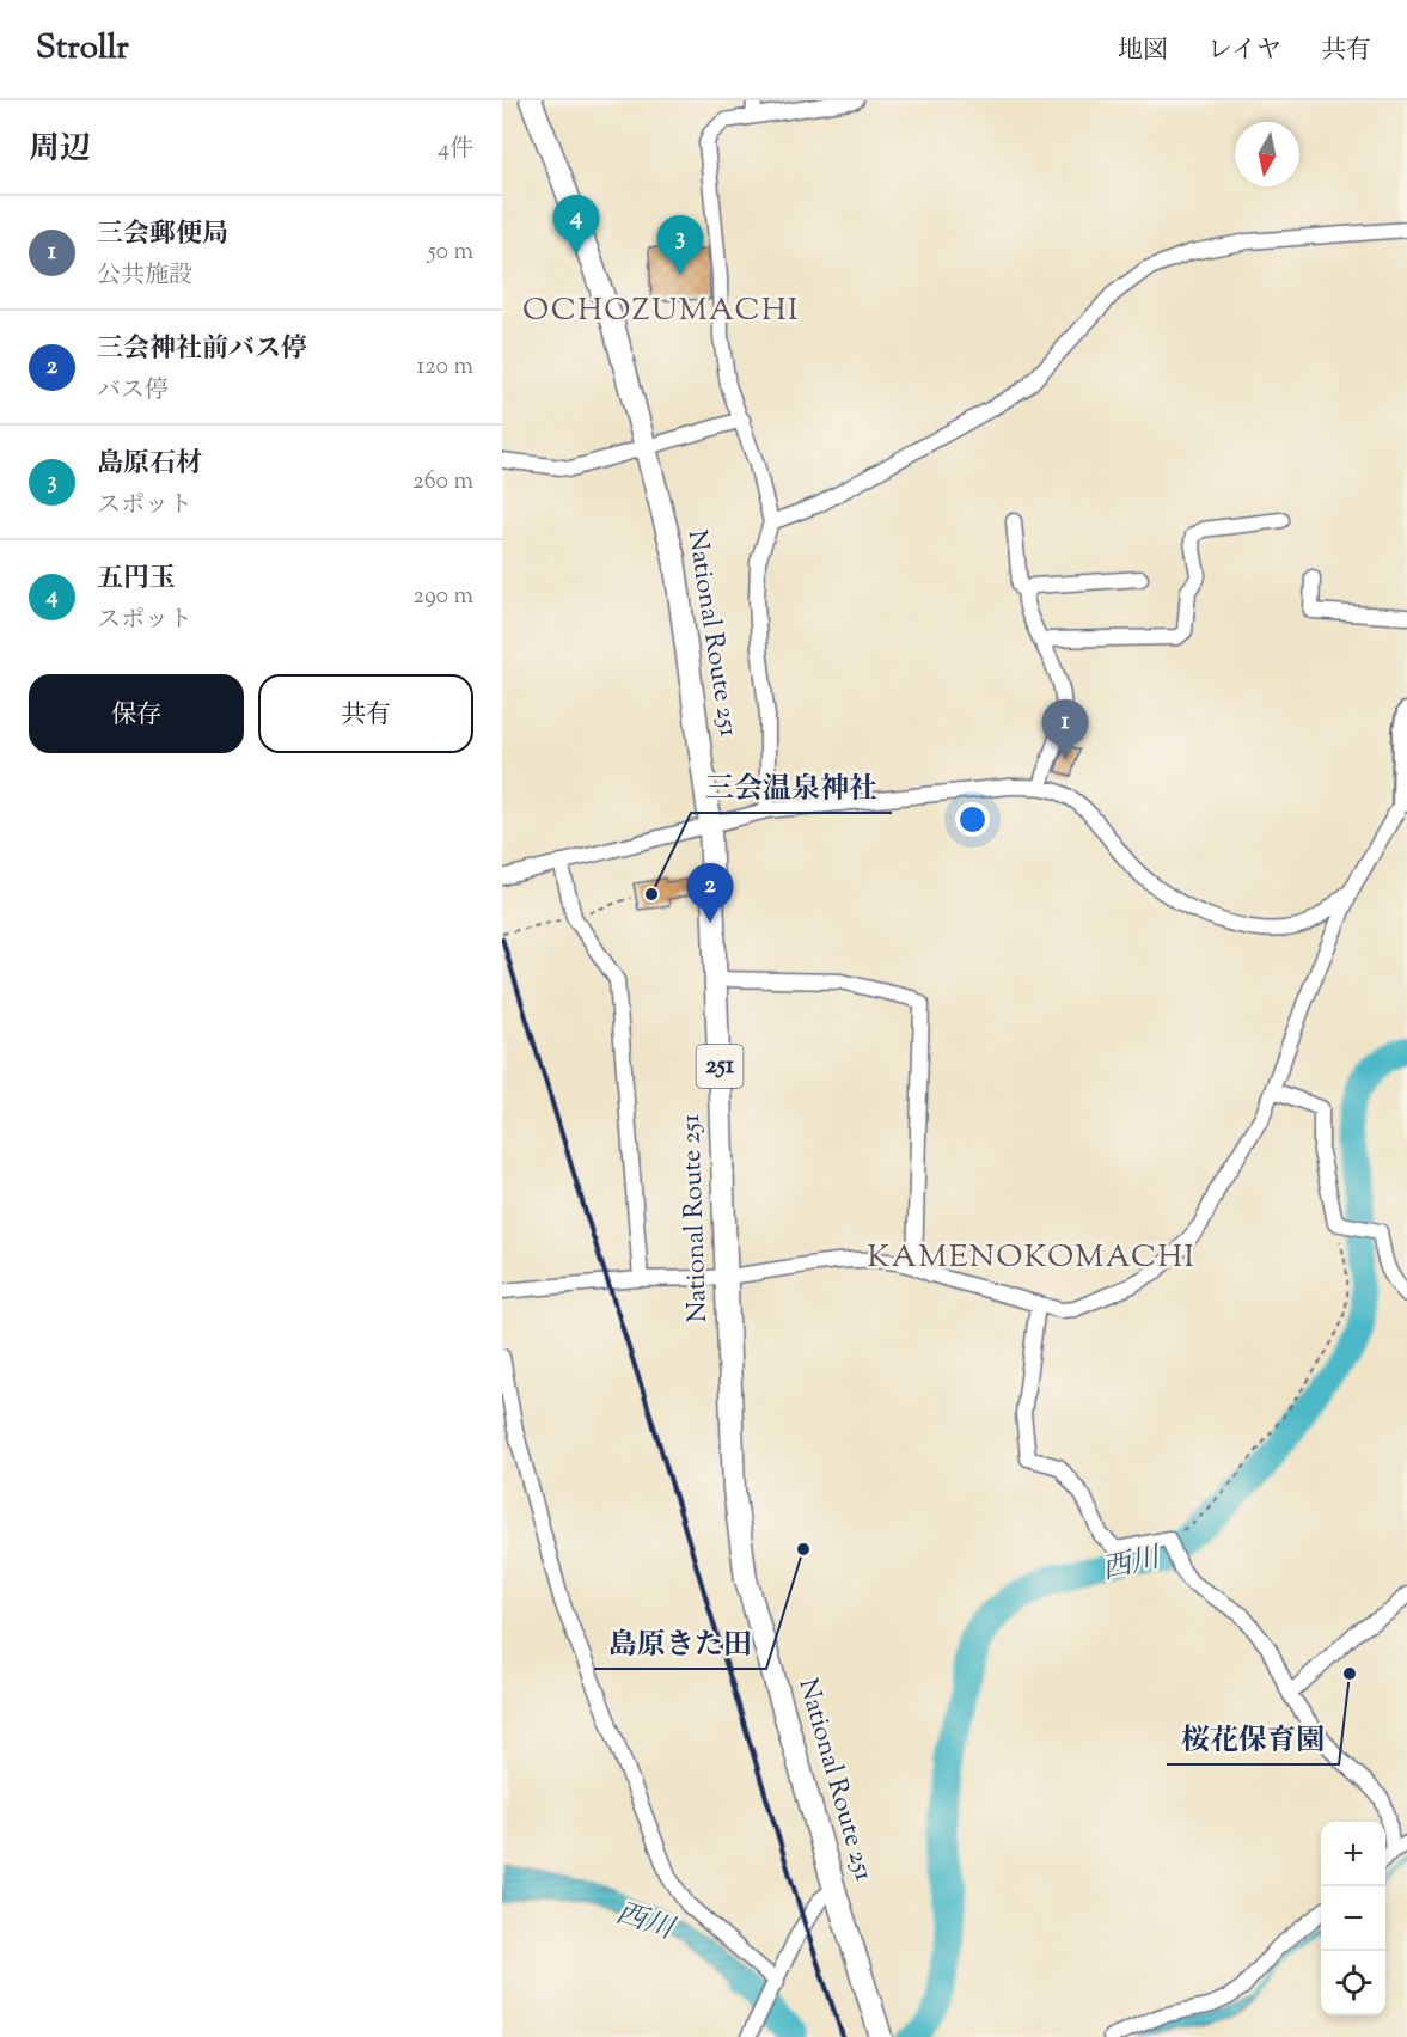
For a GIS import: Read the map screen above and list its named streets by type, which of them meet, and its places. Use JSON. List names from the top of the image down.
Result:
{
  "streets": {
    "highway": ["National Route 251", "251"]
  },
  "districts": ["OCHOZUMACHI", "KAMENOKOMACHI"],
  "water": ["西川"],
  "places": ["三会温泉神社", "島原きた田", "桜花保育園"],
  "north": "bottom",
  "page": {
    "header": "Strollr",
    "nav": ["地図", "レイヤ", "共有"],
    "heading": ["周辺", "4件"],
    "list": [
      {
        "mark": "1",
        "name": "三会郵便局",
        "note": "公共施設",
        "value": "50 m"
      },
      {
        "mark": "2",
        "name": "三会神社前バス停",
        "note": "バス停",
        "value": "120 m"
      },
      {
        "mark": "3",
        "name": "島原石材",
        "note": "スポット",
        "value": "260 m"
      },
      {
        "mark": "4",
        "name": "五円玉",
        "note": "スポット",
        "value": "290 m"
      }
    ],
    "pins": [
      "4",
      "3",
      "1",
      "2"
    ],
    "buttons": ["保存", "共有"],
    "map_buttons": ["+", "−"]
  }
}
